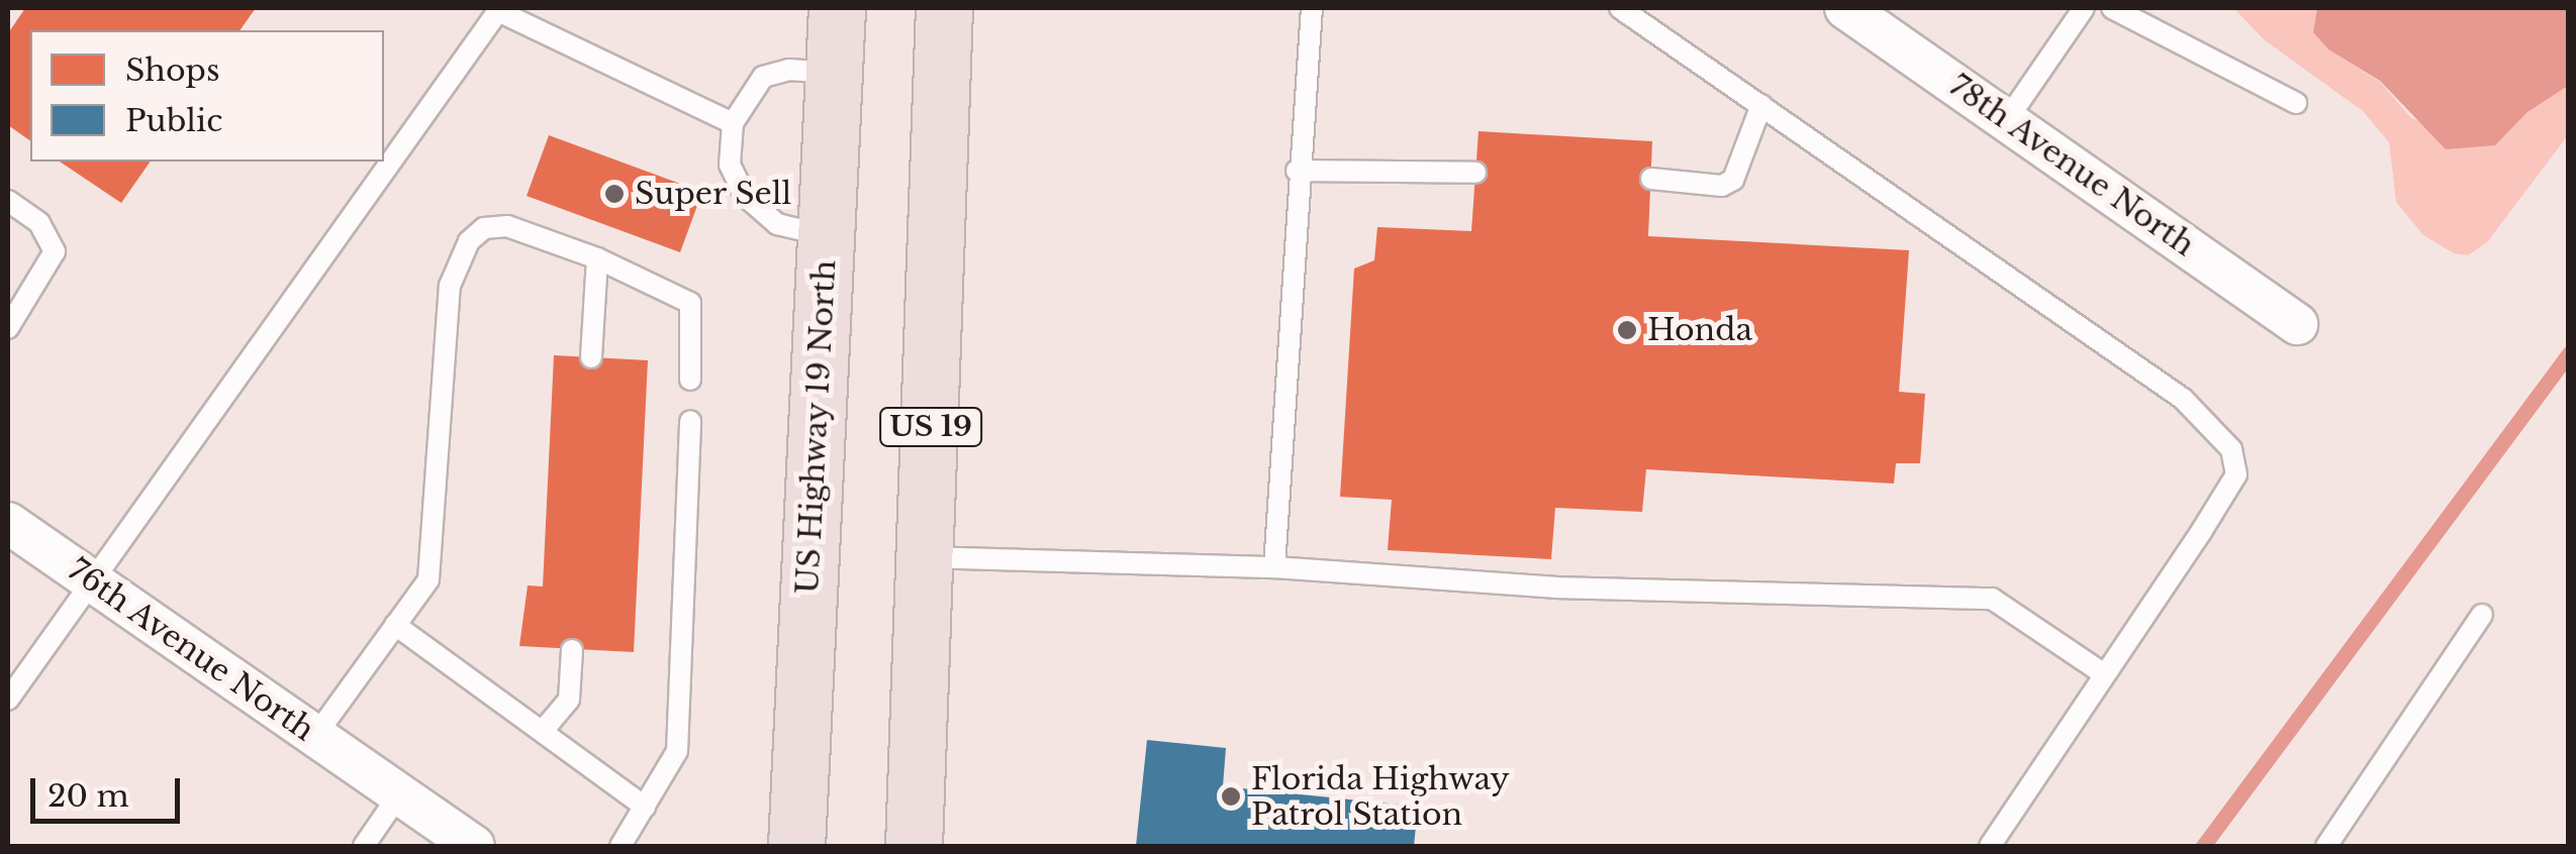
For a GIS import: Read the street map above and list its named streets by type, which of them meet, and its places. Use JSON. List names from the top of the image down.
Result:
{
  "streets": {
    "highway": ["US Highway 19 North", "US 19"],
    "street": ["78th Avenue North", "76th Avenue North"]
  },
  "places": ["Super Sell", "Honda", "Florida Highway Patrol Station"],
  "legend": ["Shops", "Public"],
  "scale_bar": "20 m"
}
